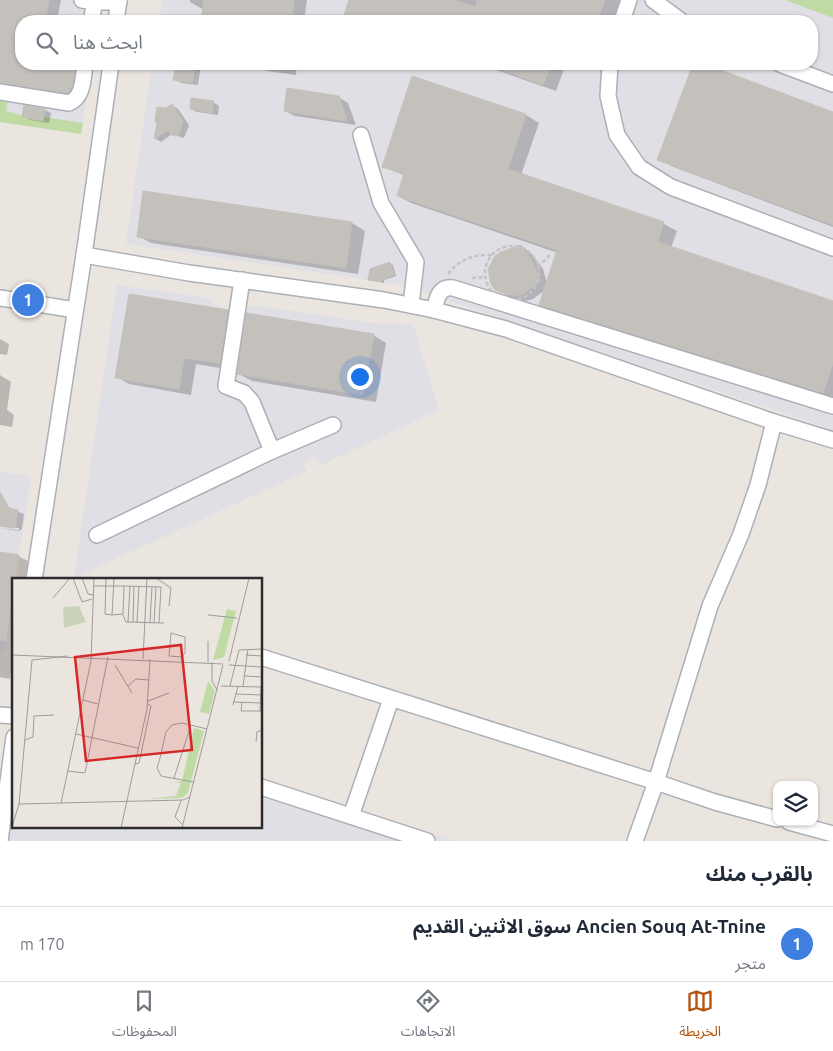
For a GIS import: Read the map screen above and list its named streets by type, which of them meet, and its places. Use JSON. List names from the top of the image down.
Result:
{
  "page": {
    "search": "ابحث هنا",
    "pins": "1",
    "heading": "بالقرب منك",
    "list": [
      {
        "mark": "1",
        "name": "Ancien Souq At-Tnine سوق الاثنين القديم",
        "note": "متجر",
        "value": "170 m"
      }
    ],
    "nav": ["الخريطة", "الاتجاهات", "المحفوظات"]
  }
}
